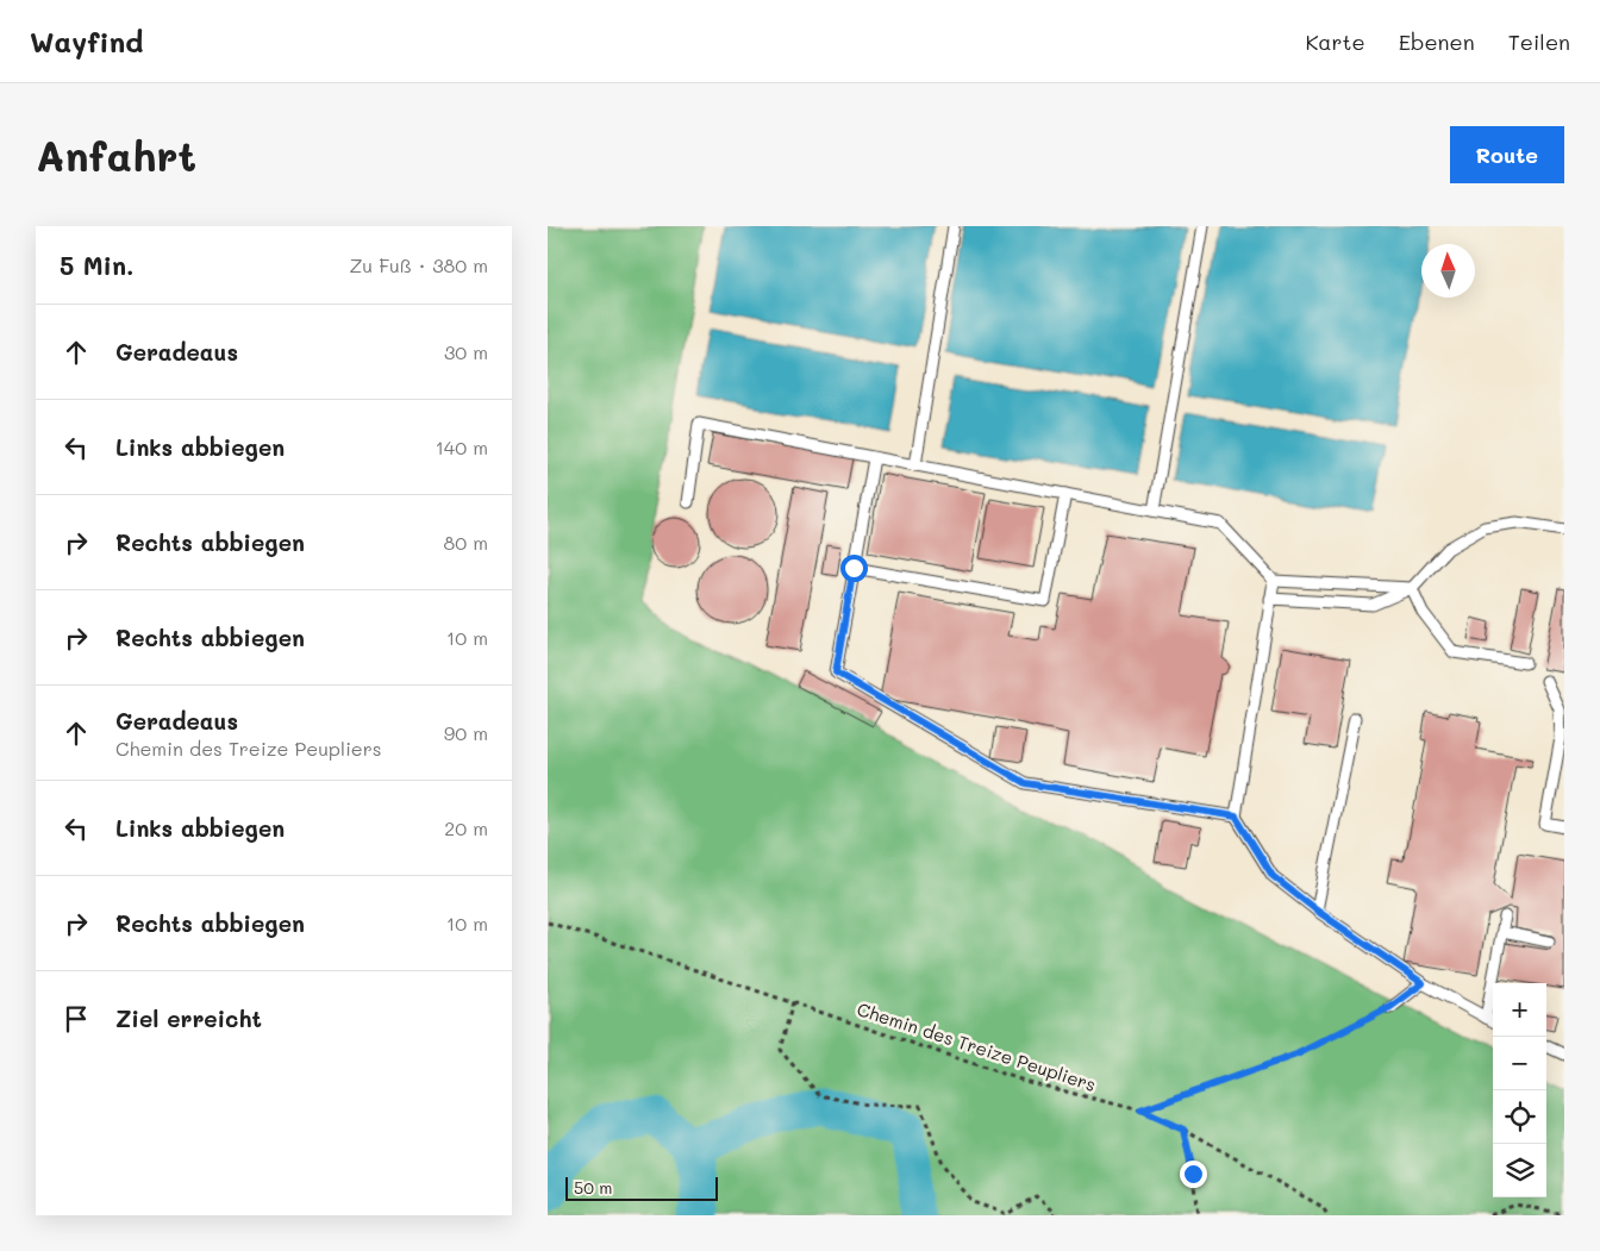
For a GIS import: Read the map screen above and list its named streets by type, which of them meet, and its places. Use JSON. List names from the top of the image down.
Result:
{
  "streets": {
    "path": ["Chemin des Treize Peupliers"]
  },
  "scale_bar": "50 m",
  "north": "top",
  "page": {
    "header": "Wayfind",
    "nav": ["Karte", "Ebenen", "Teilen"],
    "buttons": "Route",
    "title": "Anfahrt",
    "heading": ["5 Min.", "Zu Fuß · 380 m"],
    "list": [
      ["Geradeaus", "30 m"],
      ["Links abbiegen", "140 m"],
      ["Rechts abbiegen", "80 m"],
      ["Rechts abbiegen", "10 m"],
      ["Geradeaus", "Chemin des Treize Peupliers", "90 m"],
      ["Links abbiegen", "20 m"],
      ["Rechts abbiegen", "10 m"],
      "Ziel erreicht"
    ],
    "map_buttons": ["+", "−"],
    "scale": "50 m"
  }
}
